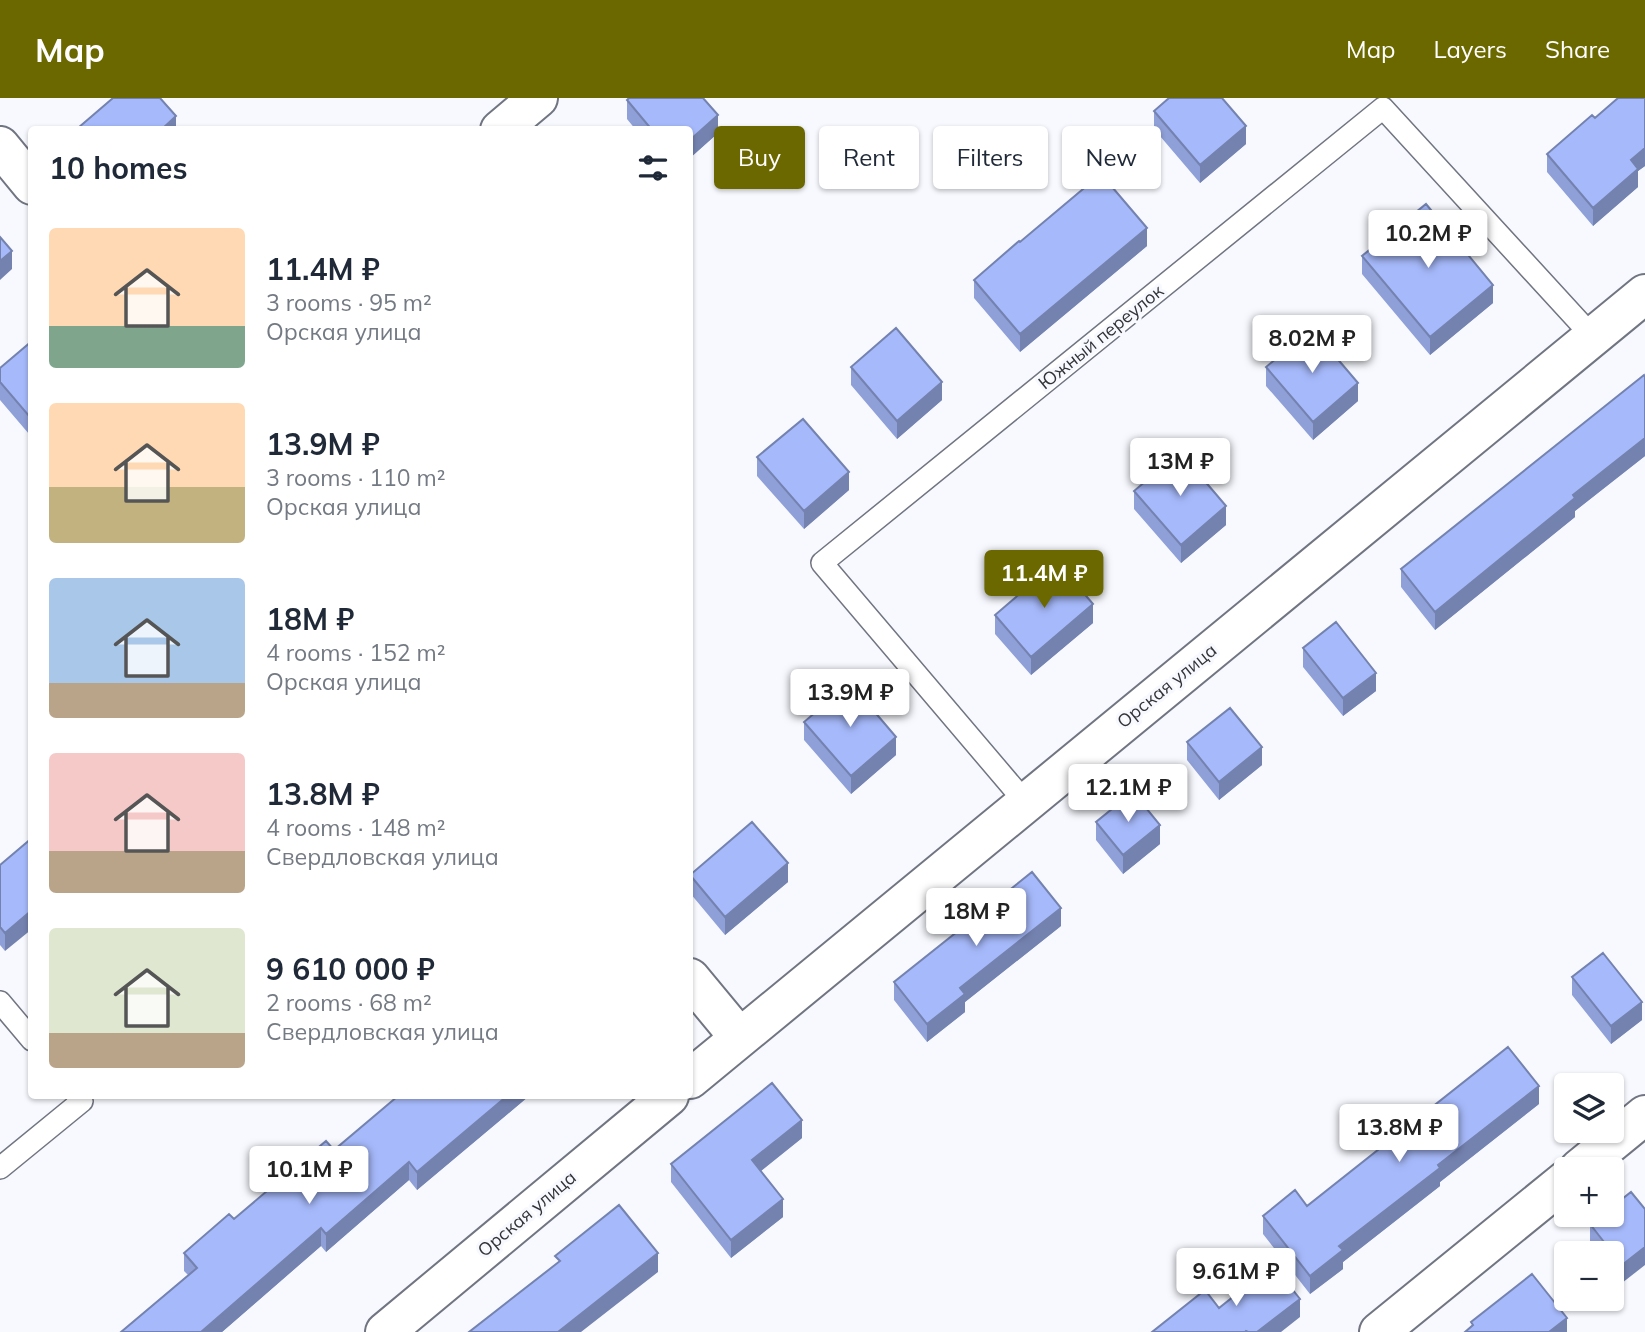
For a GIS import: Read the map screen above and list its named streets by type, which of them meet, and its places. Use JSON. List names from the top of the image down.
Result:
{
  "streets": {
    "street": ["Орская улица"],
    "lane": ["Южный переулок"]
  },
  "crossings": [
    ["Южный переулок", "Орская улица"]
  ],
  "page": {
    "header": "Map",
    "nav": ["Map", "Layers", "Share"],
    "chip": [
      "Buy",
      "Rent",
      "Filters",
      "New"
    ],
    "heading": "10 homes",
    "price": [
      "10.2M ₽",
      "8.02M ₽",
      "13M ₽",
      "11.4M ₽",
      "13.9M ₽",
      "12.1M ₽",
      "18M ₽",
      "13.8M ₽",
      "10.1M ₽",
      "9.61M ₽"
    ],
    "list": [
      {
        "name": "11.4M ₽",
        "note": "3 rooms · 95 m² · Орская улица"
      },
      {
        "name": "13.9M ₽",
        "note": "3 rooms · 110 m² · Орская улица"
      },
      {
        "name": "18M ₽",
        "note": "4 rooms · 152 m² · Орская улица"
      },
      {
        "name": "13.8M ₽",
        "note": "4 rooms · 148 m² · Свердловская улица"
      },
      {
        "name": "9 610 000 ₽",
        "note": "2 rooms · 68 m² · Свердловская улица"
      }
    ],
    "map_buttons": ["+", "−"]
  }
}
